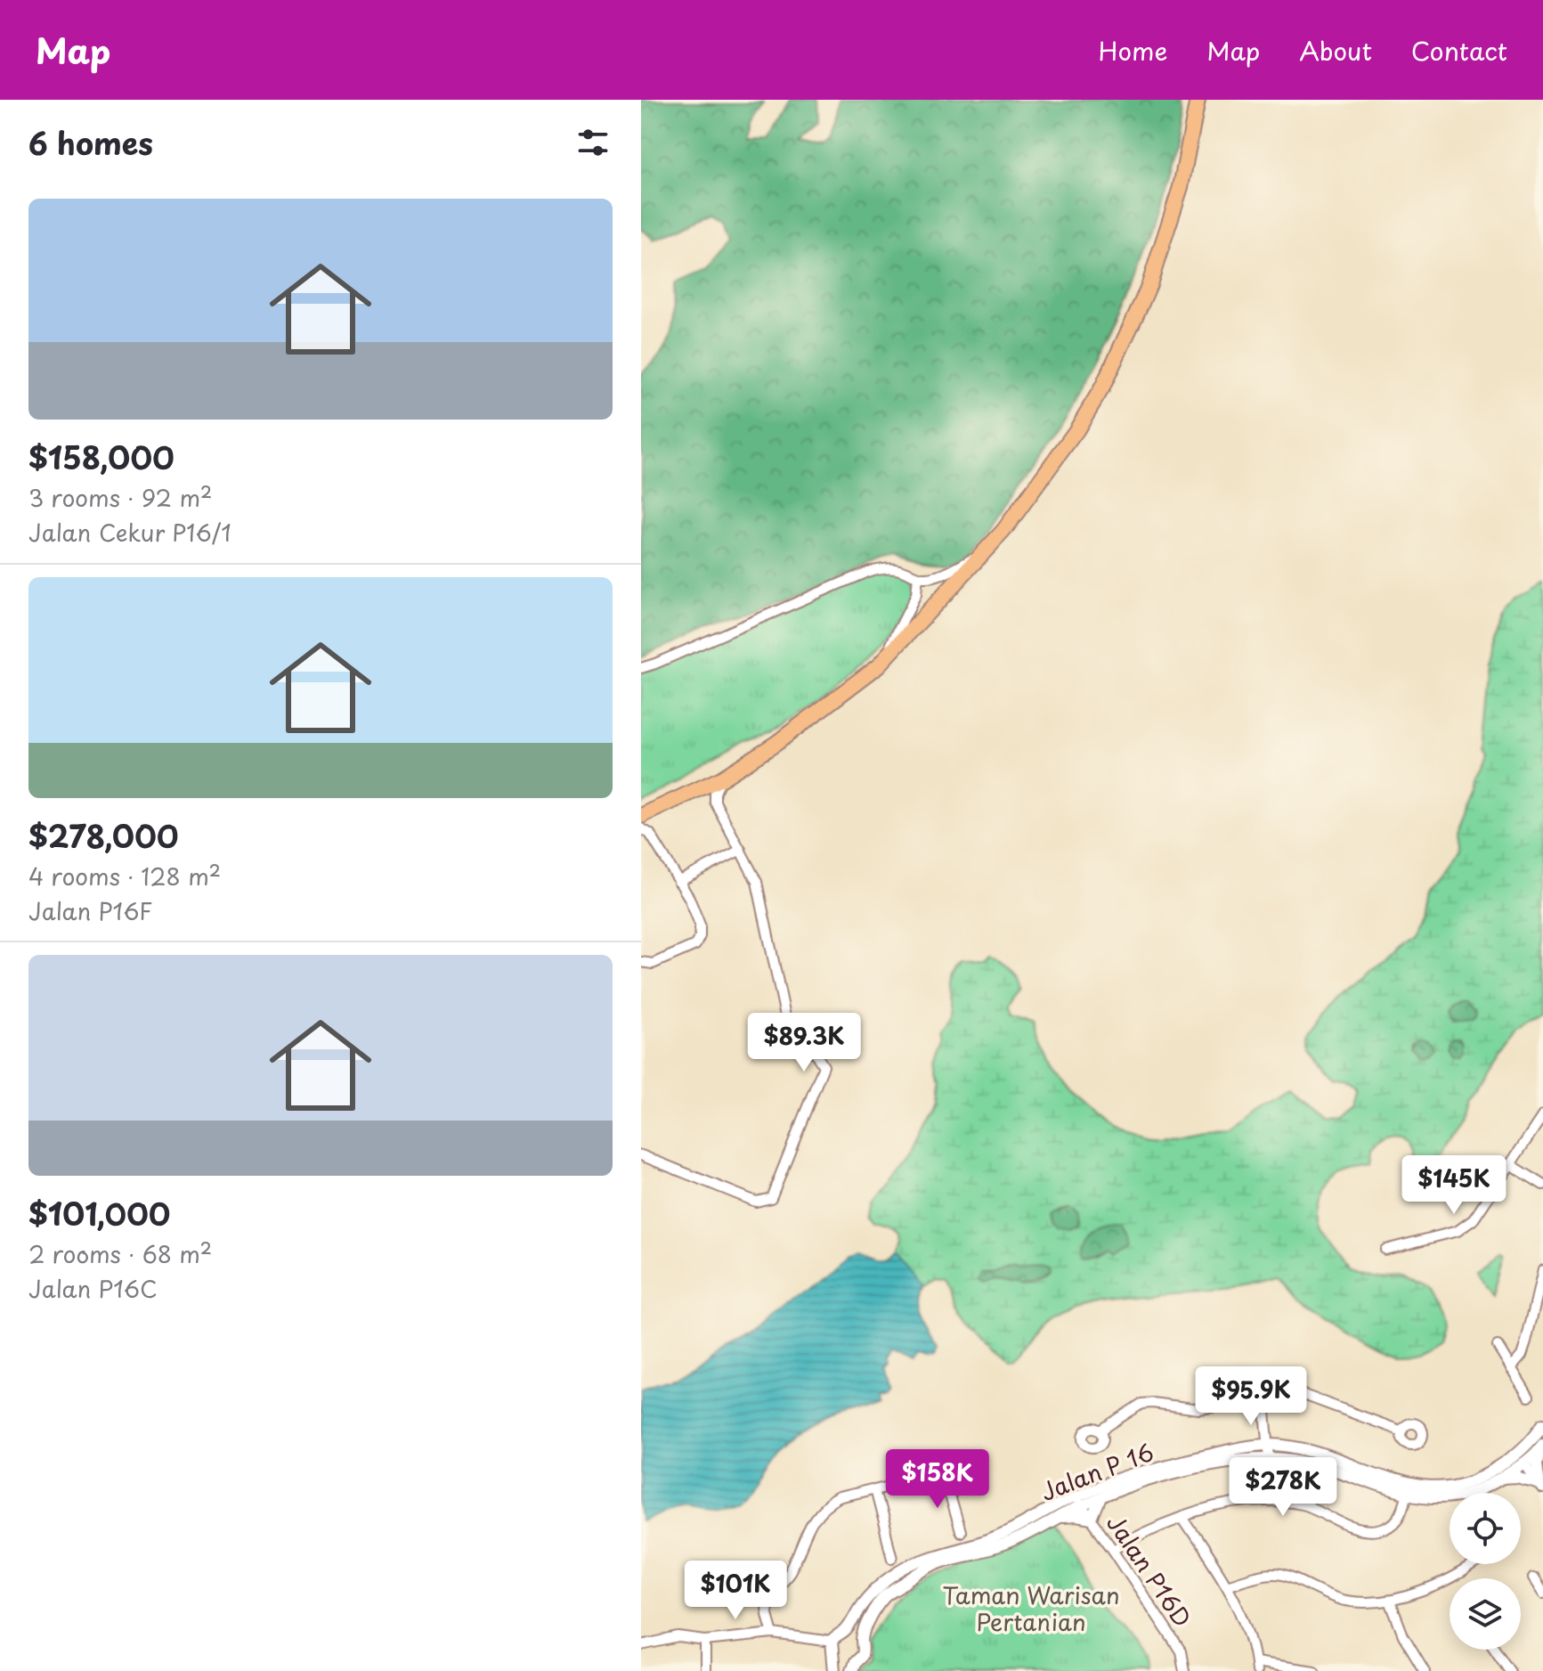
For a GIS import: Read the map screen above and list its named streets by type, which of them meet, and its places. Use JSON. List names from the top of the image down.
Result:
{
  "streets": {
    "street": ["Jalan P 16", "Jalan P16D"]
  },
  "crossings": [
    ["Jalan P 16", "Jalan P16D"]
  ],
  "parks": ["Taman Warisan Pertanian"],
  "page": {
    "header": "Map",
    "nav": [
      "Home",
      "Map",
      "About",
      "Contact"
    ],
    "heading": "6 homes",
    "list": [
      {
        "name": "$158,000",
        "note": "3 rooms · 92 m² · Jalan Cekur P16/1"
      },
      {
        "name": "$278,000",
        "note": "4 rooms · 128 m² · Jalan P16F"
      },
      {
        "name": "$101,000",
        "note": "2 rooms · 68 m² · Jalan P16C"
      }
    ],
    "price": [
      "$89.3K",
      "$145K",
      "$95.9K",
      "$158K",
      "$278K",
      "$101K"
    ]
  }
}
